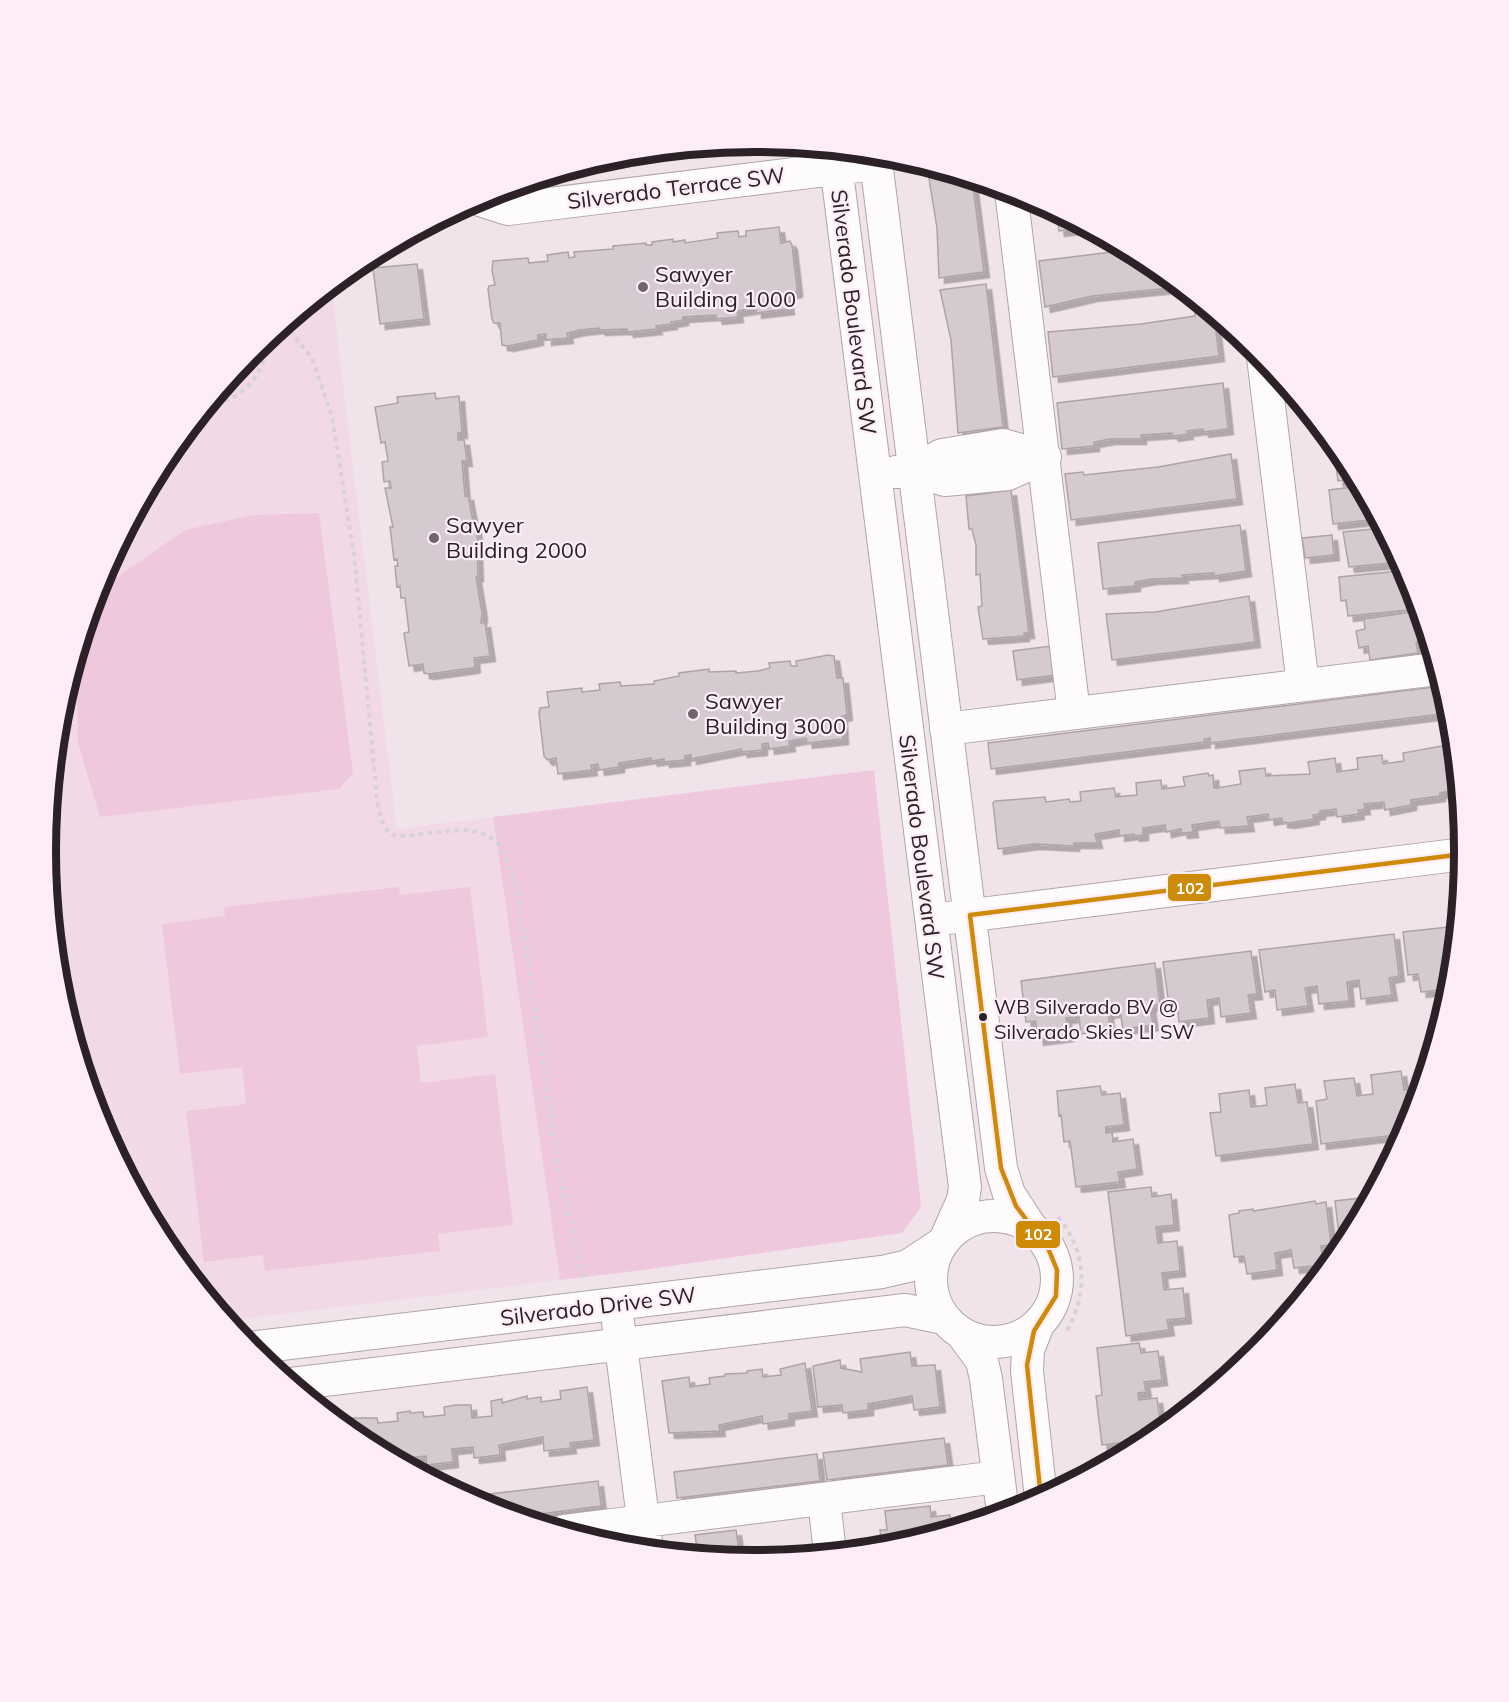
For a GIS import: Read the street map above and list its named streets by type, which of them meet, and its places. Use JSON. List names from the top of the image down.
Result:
{
  "streets": {
    "street": ["Silverado Terrace SW", "Silverado Boulevard SW", "Silverado Drive SW"]
  },
  "crossings": [
    ["Silverado Terrace SW", "Silverado Boulevard SW"],
    ["Silverado Boulevard SW", "Silverado Drive SW"]
  ],
  "places": [
    "Sawyer Building 1000",
    "Sawyer Building 2000",
    "Sawyer Building 3000",
    "WB Silverado BV @ Silverado Skies LI SW"
  ],
  "lines": ["transit line 102"]
}
